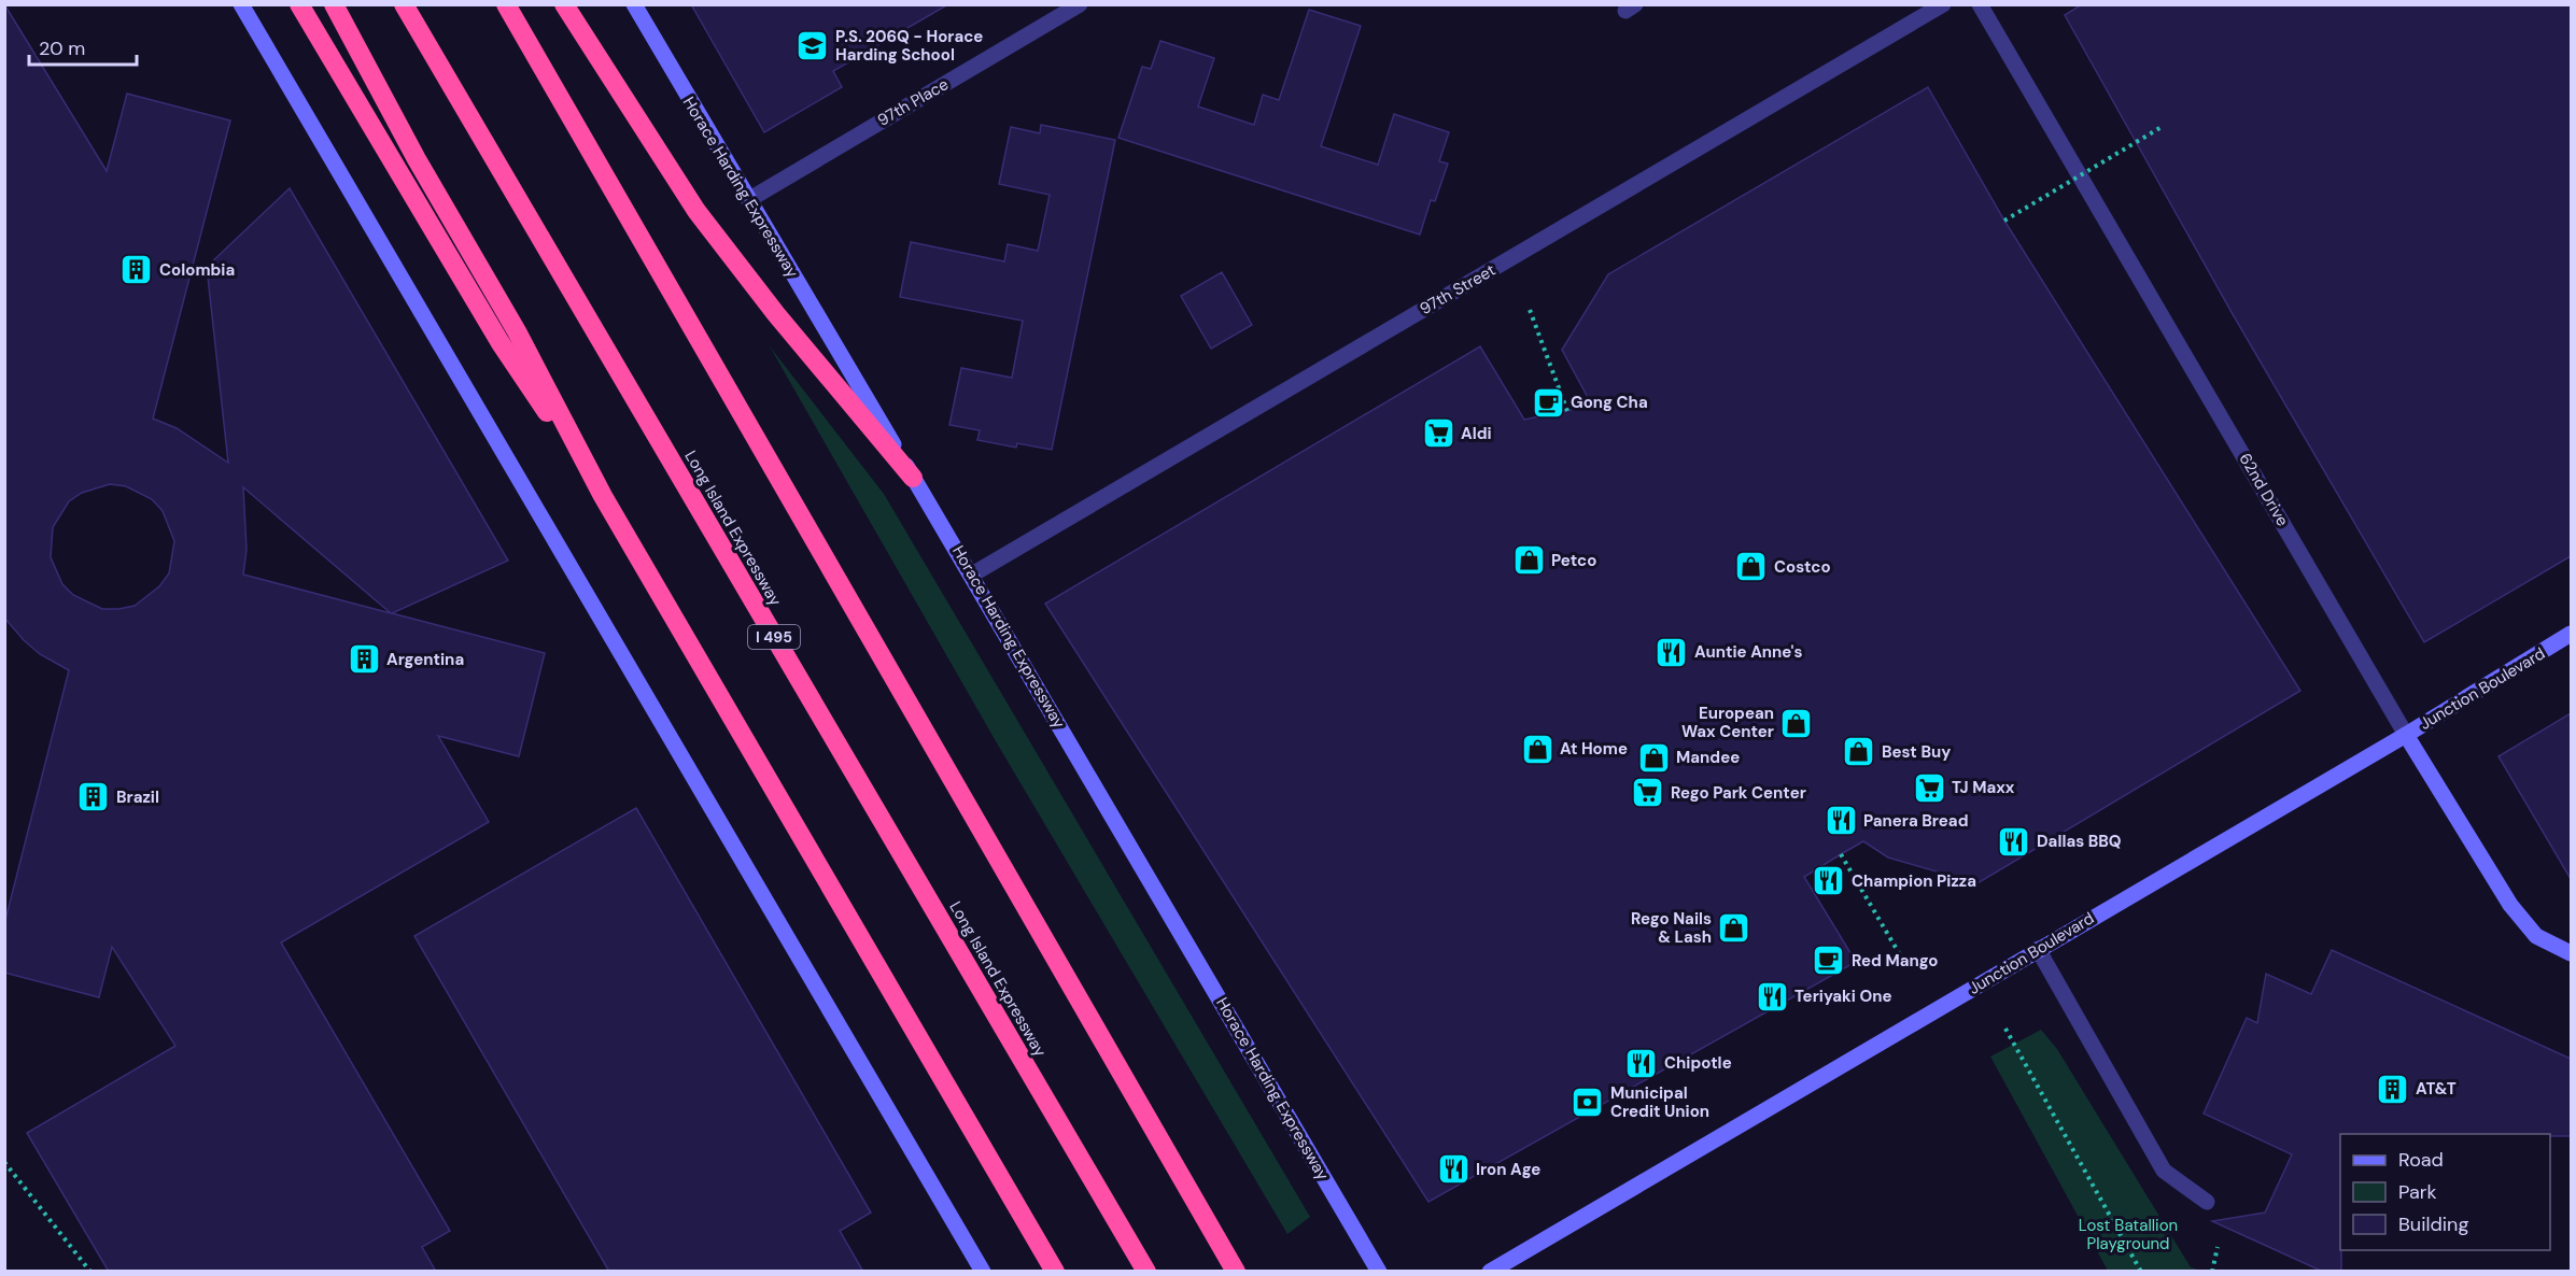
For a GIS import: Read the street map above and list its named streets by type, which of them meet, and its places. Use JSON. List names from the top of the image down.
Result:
{
  "streets": {
    "highway": ["Long Island Expressway", "I 495"],
    "main road": ["Horace Harding Expressway", "62nd Drive", "Junction Boulevard"],
    "street": ["97th Place", "97th Street"]
  },
  "crossings": [
    ["97th Place", "Horace Harding Expressway"],
    ["Horace Harding Expressway", "97th Street"],
    ["62nd Drive", "Junction Boulevard"]
  ],
  "parks": ["Lost Batallion Playground"],
  "places": {
    "school or university": ["P.S. 206Q - Horace Harding School"],
    "building": [
      "Colombia",
      "Argentina",
      "Brazil",
      "AT&T"
    ],
    "cafe": ["Gong Cha", "Red Mango"],
    "supermarket": ["Aldi", "TJ Maxx", "Rego Park Center"],
    "shop": [
      "Petco",
      "Costco",
      "European Wax Center",
      "At Home",
      "Best Buy",
      "Mandee",
      "Rego Nails & Lash"
    ],
    "restaurant": [
      "Auntie Anne's",
      "Panera Bread",
      "Dallas BBQ",
      "Champion Pizza",
      "Teriyaki One",
      "Chipotle",
      "Iron Age"
    ],
    "bank": ["Municipal Credit Union"]
  },
  "legend": ["Road", "Park", "Building"],
  "scale_bar": "20 m"
}
